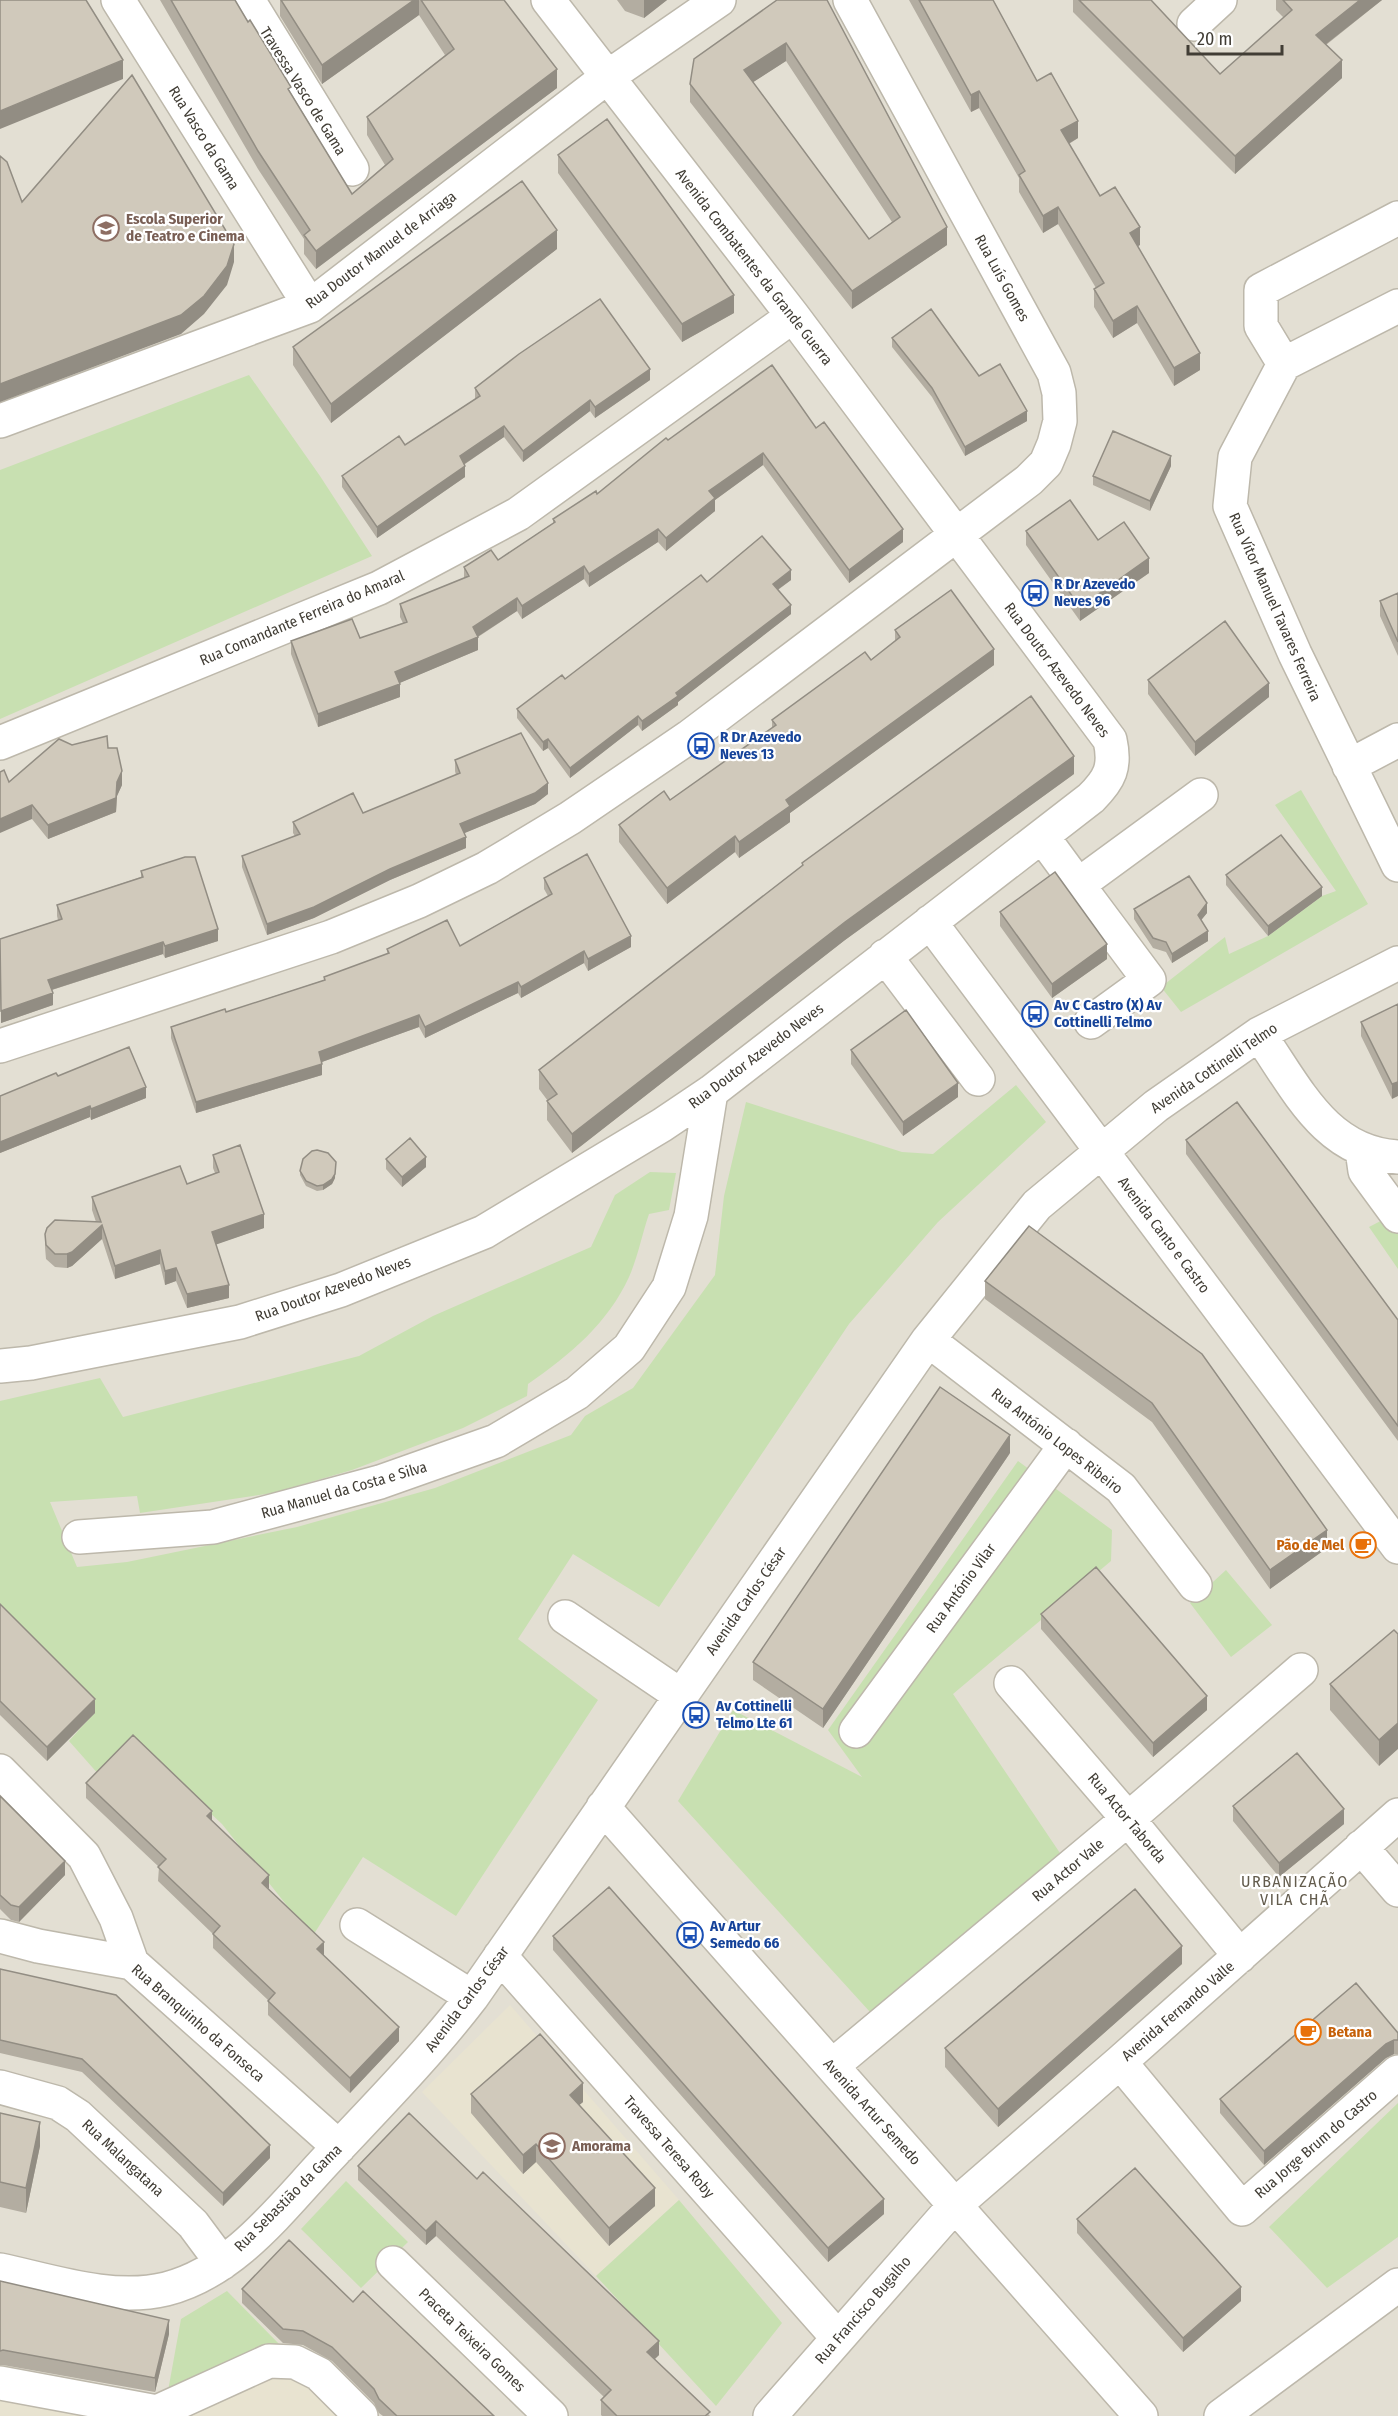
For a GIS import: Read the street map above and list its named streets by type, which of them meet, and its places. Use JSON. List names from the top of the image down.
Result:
{
  "streets": {
    "street": [
      "Travessa Vasco de Gama",
      "Rua Vasco da Gama",
      "Rua Doutor Manuel de Arriaga",
      "Avenida Combatentes da Grande Guerra",
      "Rua Luís Gomes",
      "Rua Vítor Manuel Tavares Ferreira",
      "Rua Comandante Ferreira do Amaral",
      "Rua Doutor Azevedo Neves",
      "Avenida Cottinelli Telmo",
      "Avenida Canto e Castro",
      "Rua António Lopes Ribeiro",
      "Rua Manuel da Costa e Silva",
      "Rua António Vilar",
      "Avenida Carlos César",
      "Rua Actor Taborda",
      "Rua Actor Vale",
      "Avenida Fernando Valle",
      "Rua Branquinho da Fonseca",
      "Avenida Artur Semedo",
      "Rua Jorge Brum do Castro",
      "Travessa Teresa Roby",
      "Rua Malangatana",
      "Rua Sebastião da Gama",
      "Rua Francisco Bugalho",
      "Praceta Teixeira Gomes"
    ]
  },
  "crossings": [
    ["Rua Vasco da Gama", "Rua Doutor Manuel de Arriaga"],
    ["Rua Doutor Manuel de Arriaga", "Avenida Combatentes da Grande Guerra"],
    ["Avenida Combatentes da Grande Guerra", "Rua Luís Gomes"],
    ["Avenida Combatentes da Grande Guerra", "Rua Comandante Ferreira do Amaral"],
    ["Avenida Combatentes da Grande Guerra", "Rua Doutor Azevedo Neves"],
    ["Rua Luís Gomes", "Rua Doutor Azevedo Neves"],
    ["Rua Doutor Azevedo Neves", "Avenida Canto e Castro"],
    ["Rua Doutor Azevedo Neves", "Rua Manuel da Costa e Silva"],
    ["Avenida Cottinelli Telmo", "Avenida Canto e Castro"],
    ["Avenida Cottinelli Telmo", "Avenida Carlos César"],
    ["Avenida Canto e Castro", "Avenida Carlos César"],
    ["Rua António Lopes Ribeiro", "Rua António Vilar"],
    ["Rua António Lopes Ribeiro", "Avenida Carlos César"],
    ["Avenida Carlos César", "Avenida Artur Semedo"],
    ["Avenida Carlos César", "Travessa Teresa Roby"],
    ["Avenida Carlos César", "Rua Sebastião da Gama"],
    ["Rua Actor Taborda", "Rua Actor Vale"],
    ["Rua Actor Taborda", "Avenida Fernando Valle"],
    ["Rua Actor Vale", "Avenida Artur Semedo"],
    ["Avenida Fernando Valle", "Avenida Artur Semedo"],
    ["Avenida Fernando Valle", "Rua Jorge Brum do Castro"],
    ["Avenida Fernando Valle", "Rua Francisco Bugalho"],
    ["Rua Branquinho da Fonseca", "Rua Sebastião da Gama"],
    ["Avenida Artur Semedo", "Rua Francisco Bugalho"],
    ["Travessa Teresa Roby", "Rua Francisco Bugalho"],
    ["Rua Malangatana", "Rua Sebastião da Gama"]
  ],
  "districts": ["URBANIZAÇÃO VILA CHÃ"],
  "places": {
    "school or university": ["Escola Superior de Teatro e Cinema", "Amorama"],
    "bus stop": [
      "R Dr Azevedo Neves 96",
      "R Dr Azevedo Neves 13",
      "Av C Castro (X) Av Cottinelli Telmo",
      "Av Cottinelli Telmo Lte 61",
      "Av Artur Semedo 66"
    ],
    "cafe": ["Pão de Mel", "Betana"]
  },
  "scale_bar": "20 m"
}
